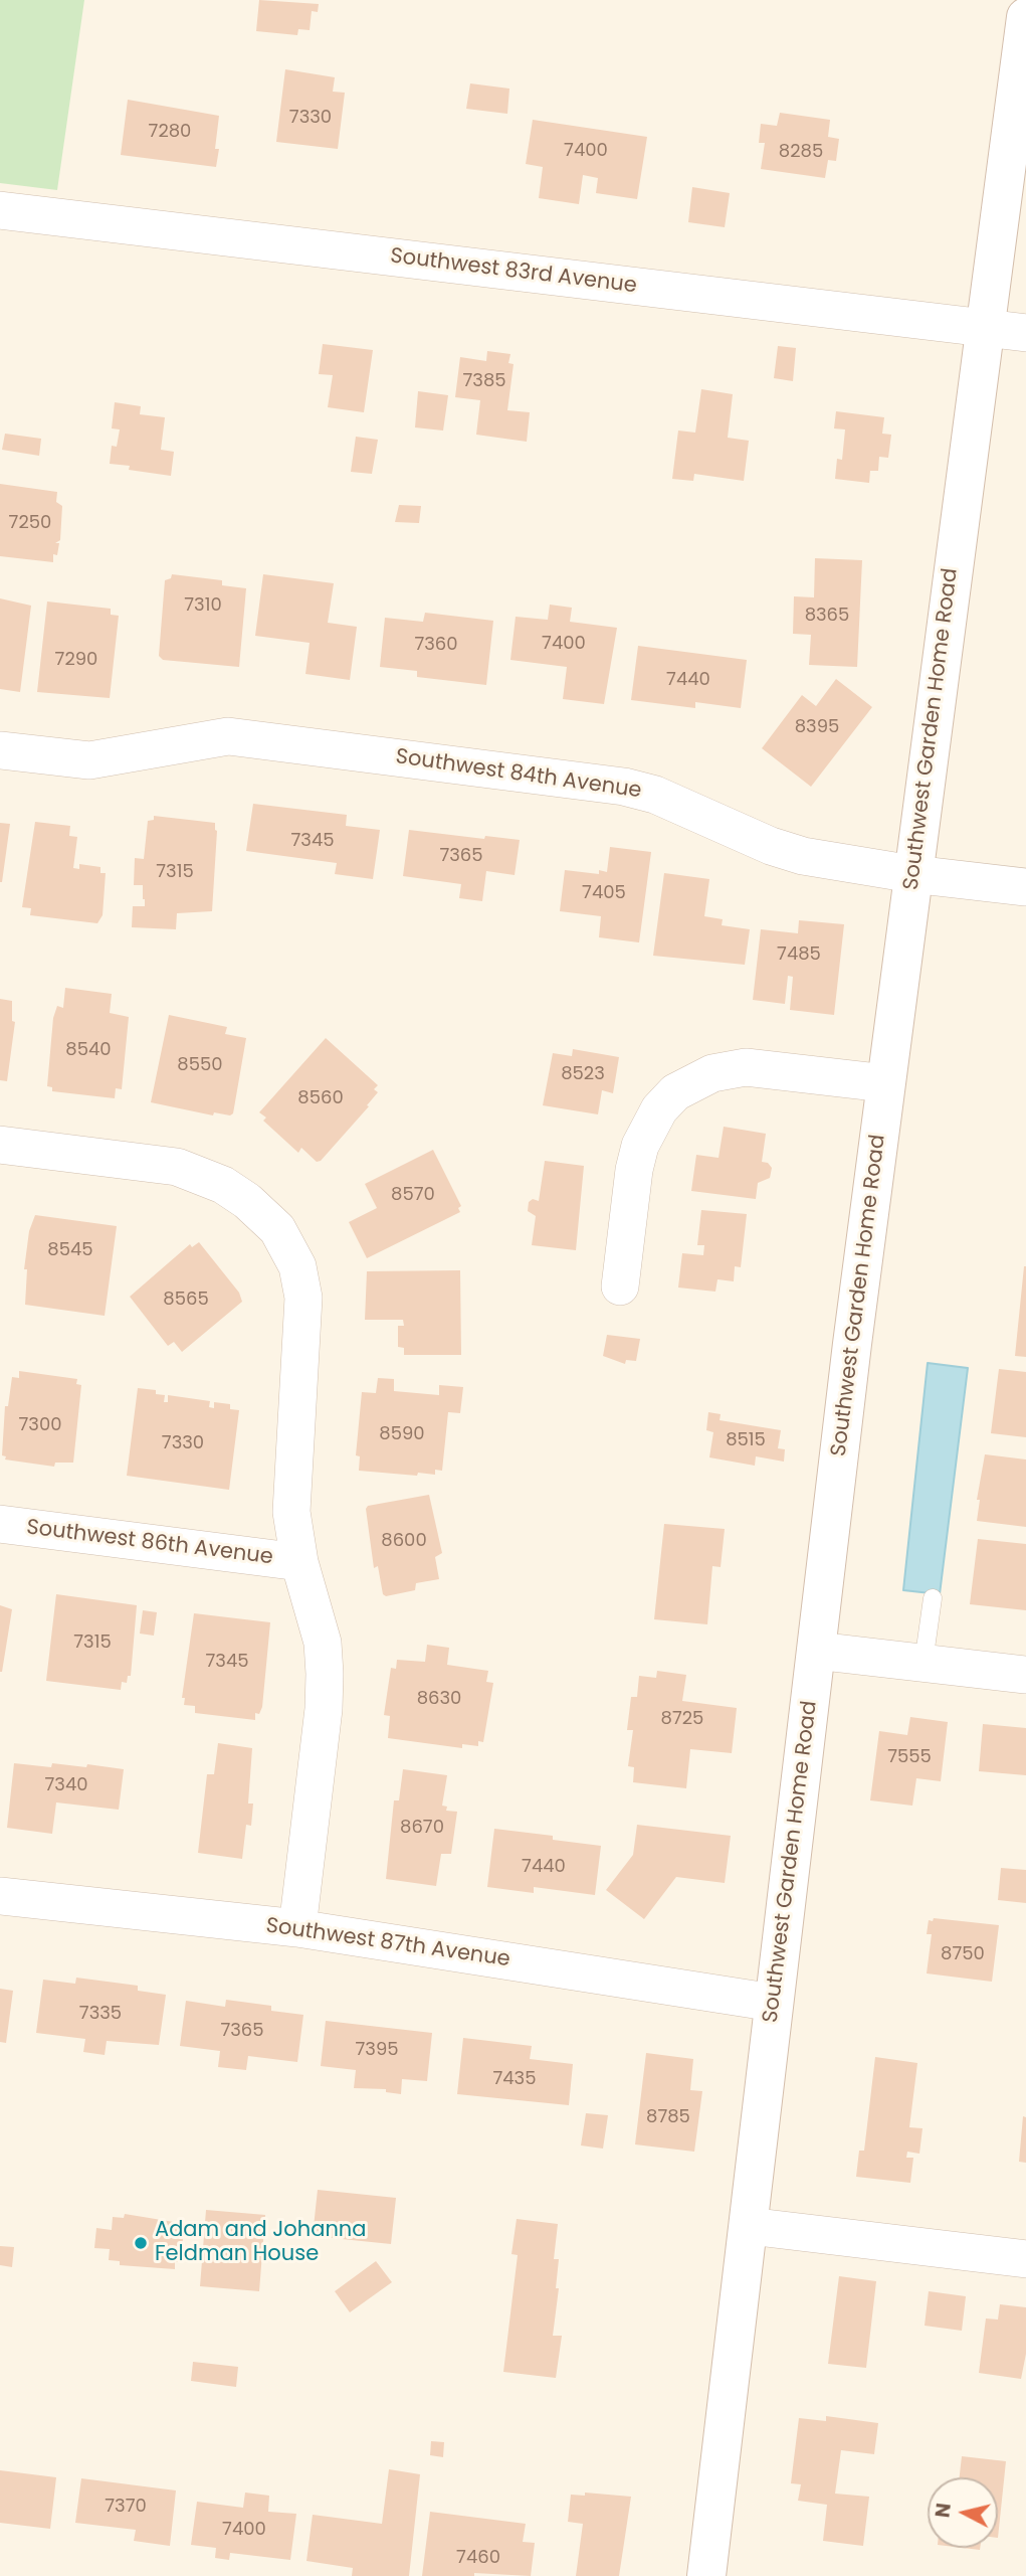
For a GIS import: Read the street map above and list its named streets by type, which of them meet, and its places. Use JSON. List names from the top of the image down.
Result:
{
  "streets": {
    "main road": ["Southwest Garden Home Road"],
    "street": [
      "Southwest 83rd Avenue",
      "Southwest 84th Avenue",
      "Southwest 86th Avenue",
      "Southwest 87th Avenue"
    ]
  },
  "crossings": [
    ["Southwest 83rd Avenue", "Southwest Garden Home Road"],
    ["Southwest Garden Home Road", "Southwest 84th Avenue"],
    ["Southwest Garden Home Road", "Southwest 87th Avenue"]
  ],
  "places": ["Adam and Johanna Feldman House"],
  "house_numbers": [
    "7330",
    "7280",
    "7400",
    "8285",
    "7385",
    "7250",
    "7310",
    "8365",
    "7400",
    "7360",
    "7290",
    "7440",
    "8395",
    "7345",
    "7365",
    "7315",
    "7405",
    "7485",
    "8540",
    "8550",
    "8523",
    "8560",
    "8570",
    "8545",
    "8565",
    "7300",
    "8590",
    "8515",
    "7330",
    "8600",
    "7315",
    "7345",
    "8630",
    "8725",
    "7555",
    "7340",
    "8670",
    "7440",
    "8750",
    "7335",
    "7365",
    "7395",
    "7435",
    "8785",
    "7370",
    "7400",
    "7460"
  ],
  "north": "left"
}
